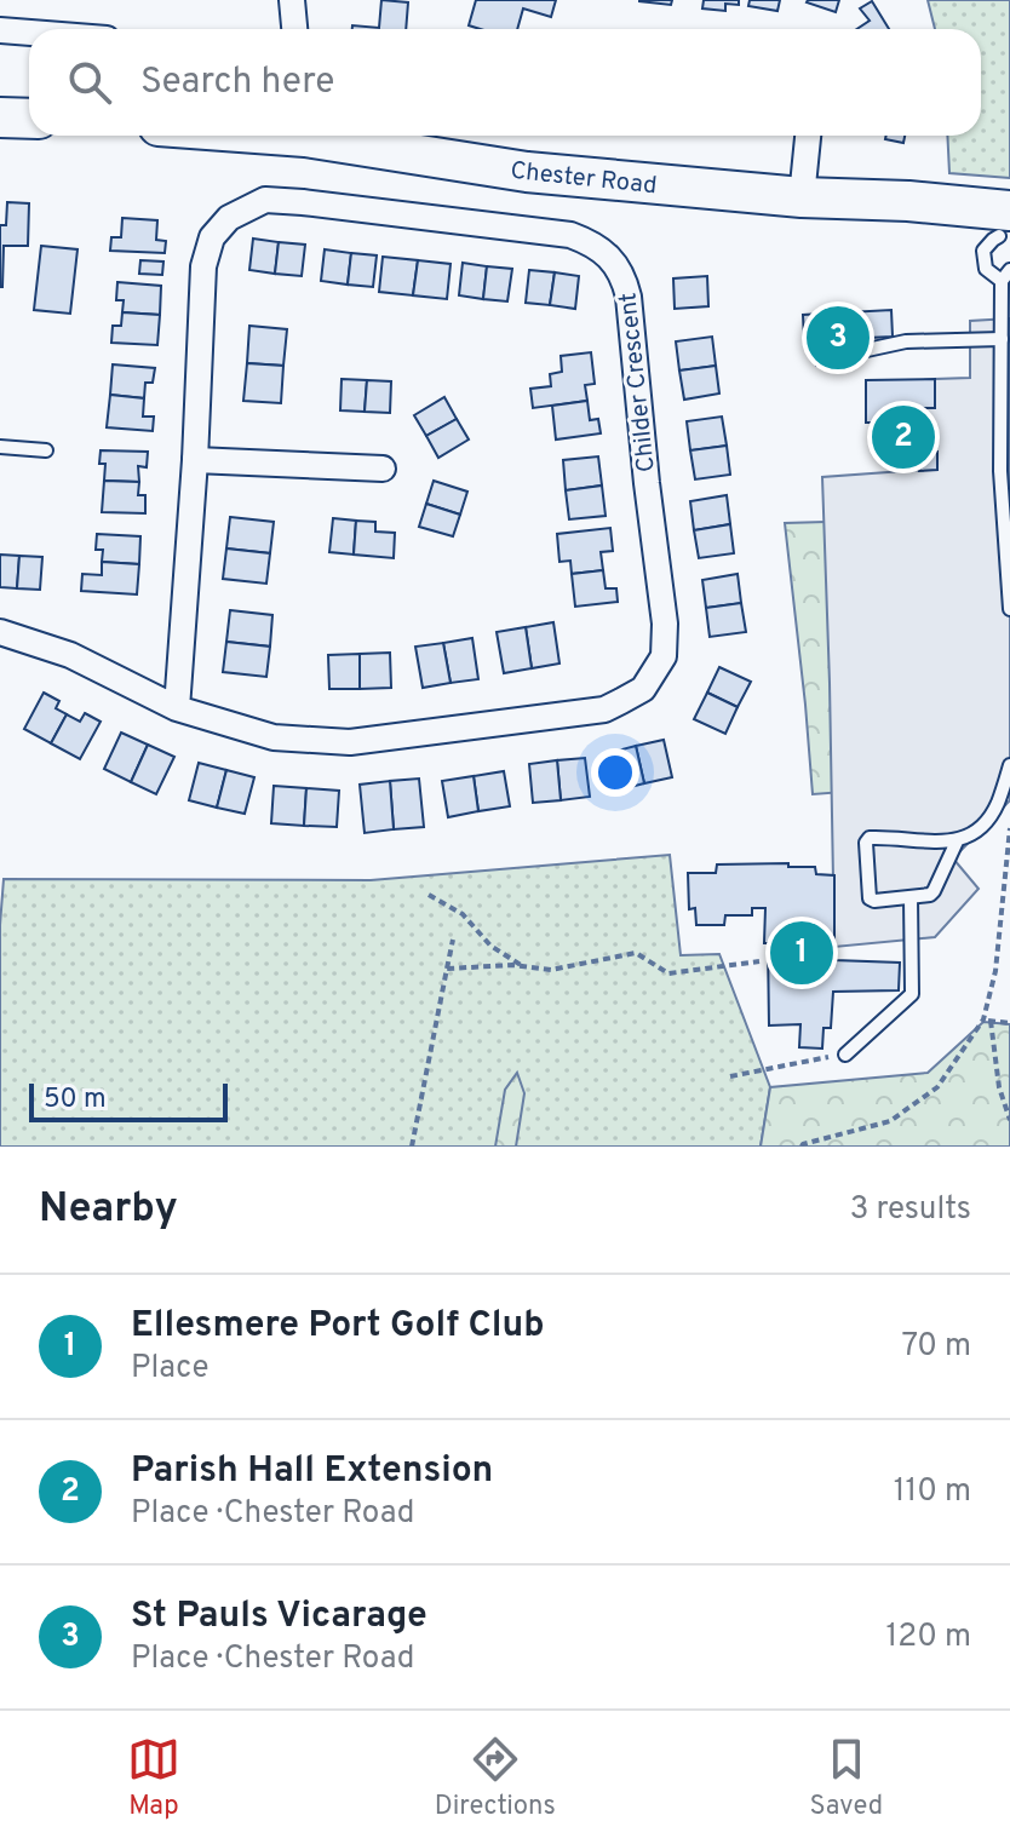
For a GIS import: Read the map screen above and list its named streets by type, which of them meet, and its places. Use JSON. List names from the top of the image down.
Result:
{
  "streets": {
    "main road": ["Chester Road"],
    "street": ["Childer Crescent"]
  },
  "scale_bar": "50 m",
  "page": {
    "search": "Search here",
    "pins": ["3", "2", "1"],
    "scale": "50 m",
    "heading": ["Nearby", "3 results"],
    "list": [
      {
        "mark": "1",
        "name": "Ellesmere Port Golf Club",
        "note": "Place",
        "value": "70 m"
      },
      {
        "mark": "2",
        "name": "Parish Hall Extension",
        "note": "Place · Chester Road",
        "value": "110 m"
      },
      {
        "mark": "3",
        "name": "St Pauls Vicarage",
        "note": "Place · Chester Road",
        "value": "120 m"
      }
    ],
    "nav": ["Map", "Directions", "Saved"]
  }
}
